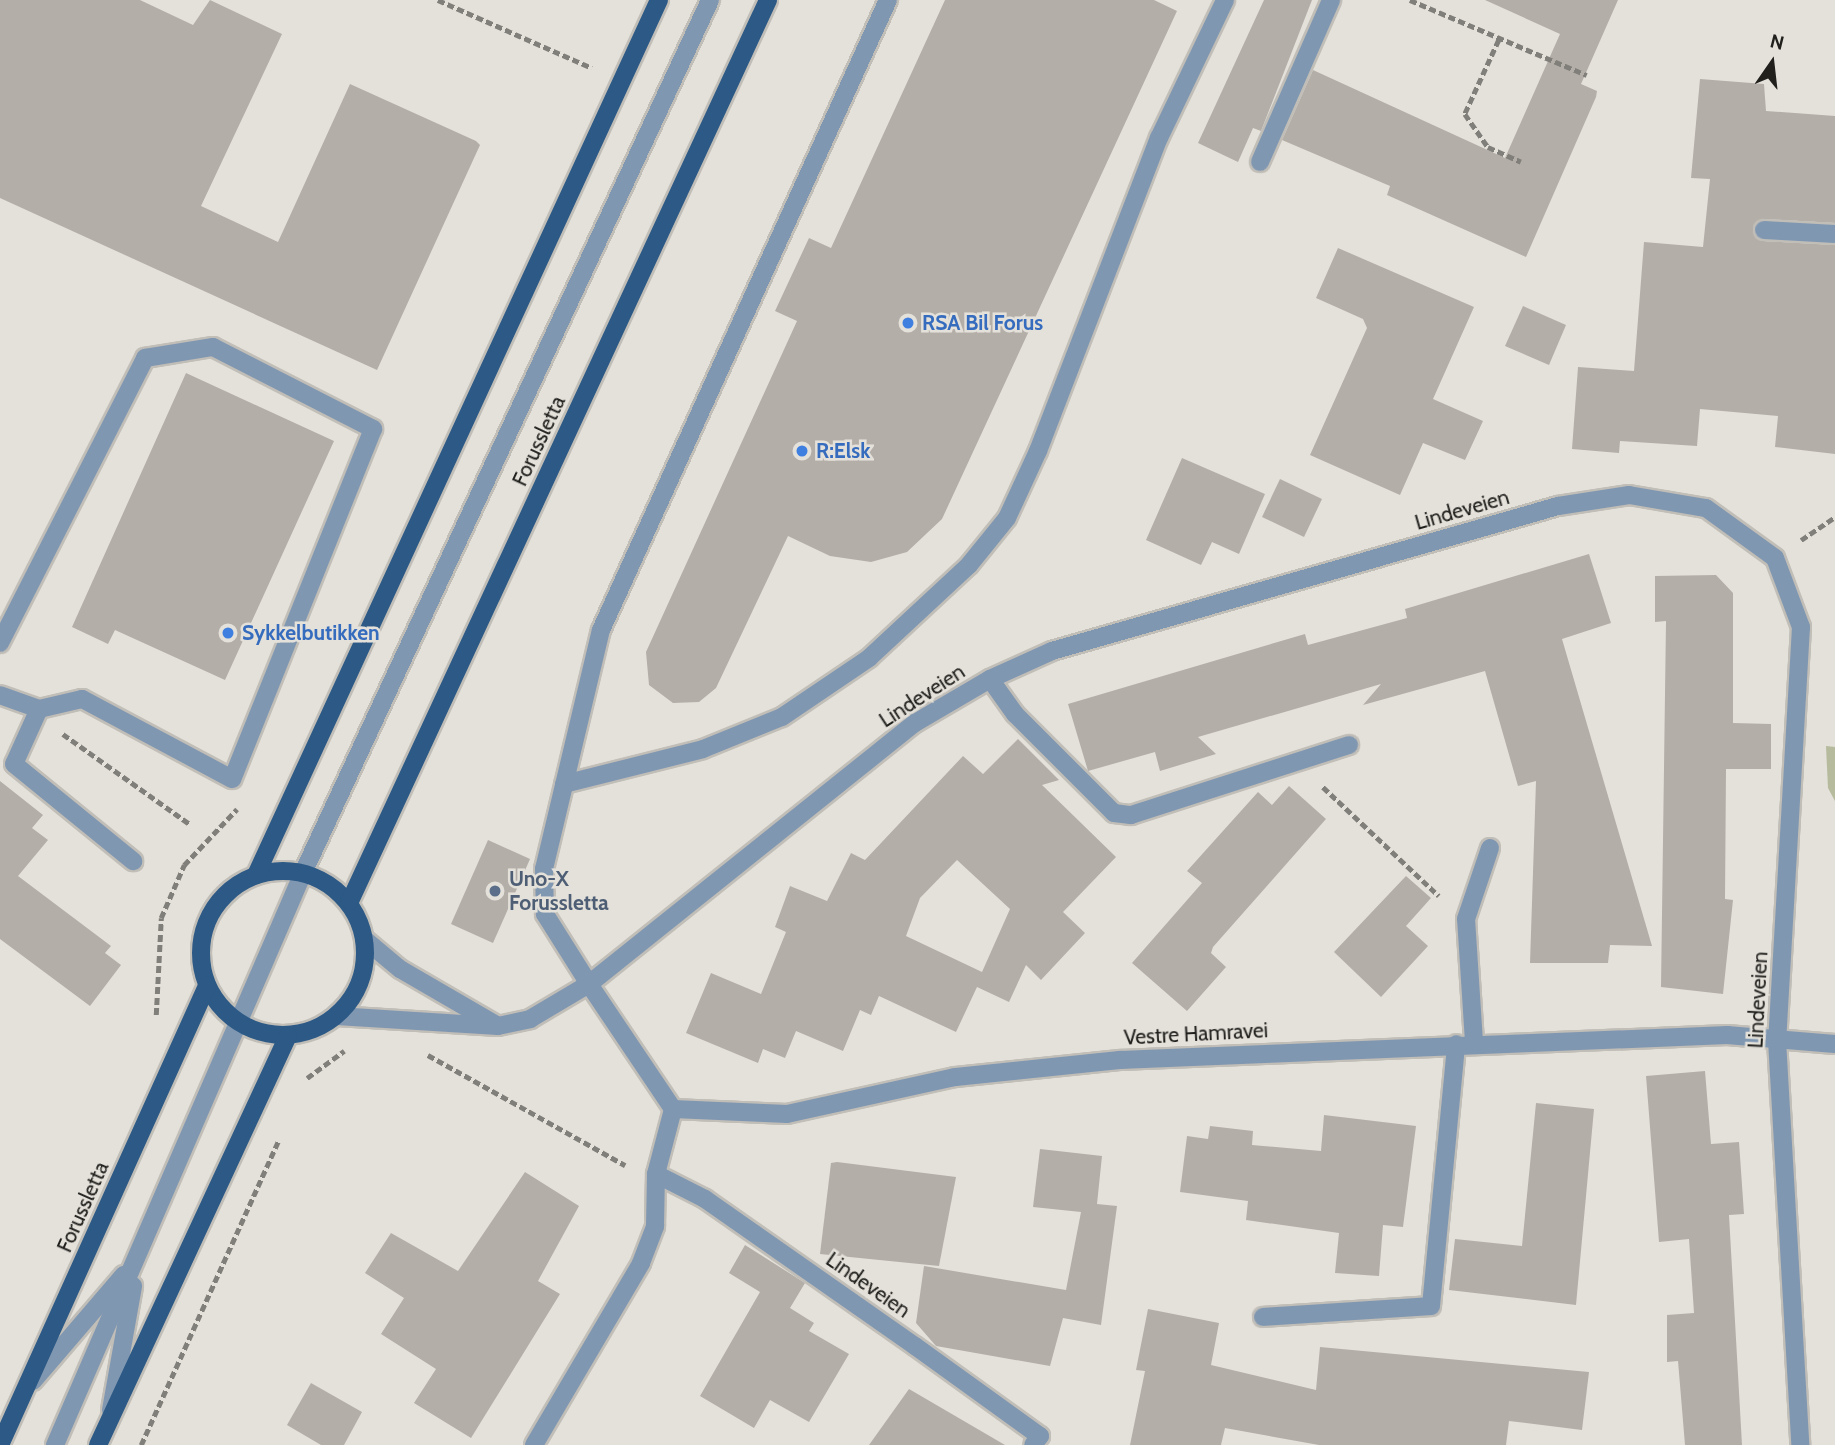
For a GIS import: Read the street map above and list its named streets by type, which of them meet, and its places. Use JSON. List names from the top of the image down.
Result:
{
  "streets": {
    "main road": ["Forussletta"],
    "street": ["Lindeveien", "Vestre Hamravei"]
  },
  "crossings": [
    ["Lindeveien", "Vestre Hamravei"]
  ],
  "places": [
    "RSA Bil Forus",
    "R:Elsk",
    "Sykkelbutikken",
    "Uno-X Forussletta"
  ],
  "north": "top"
}
